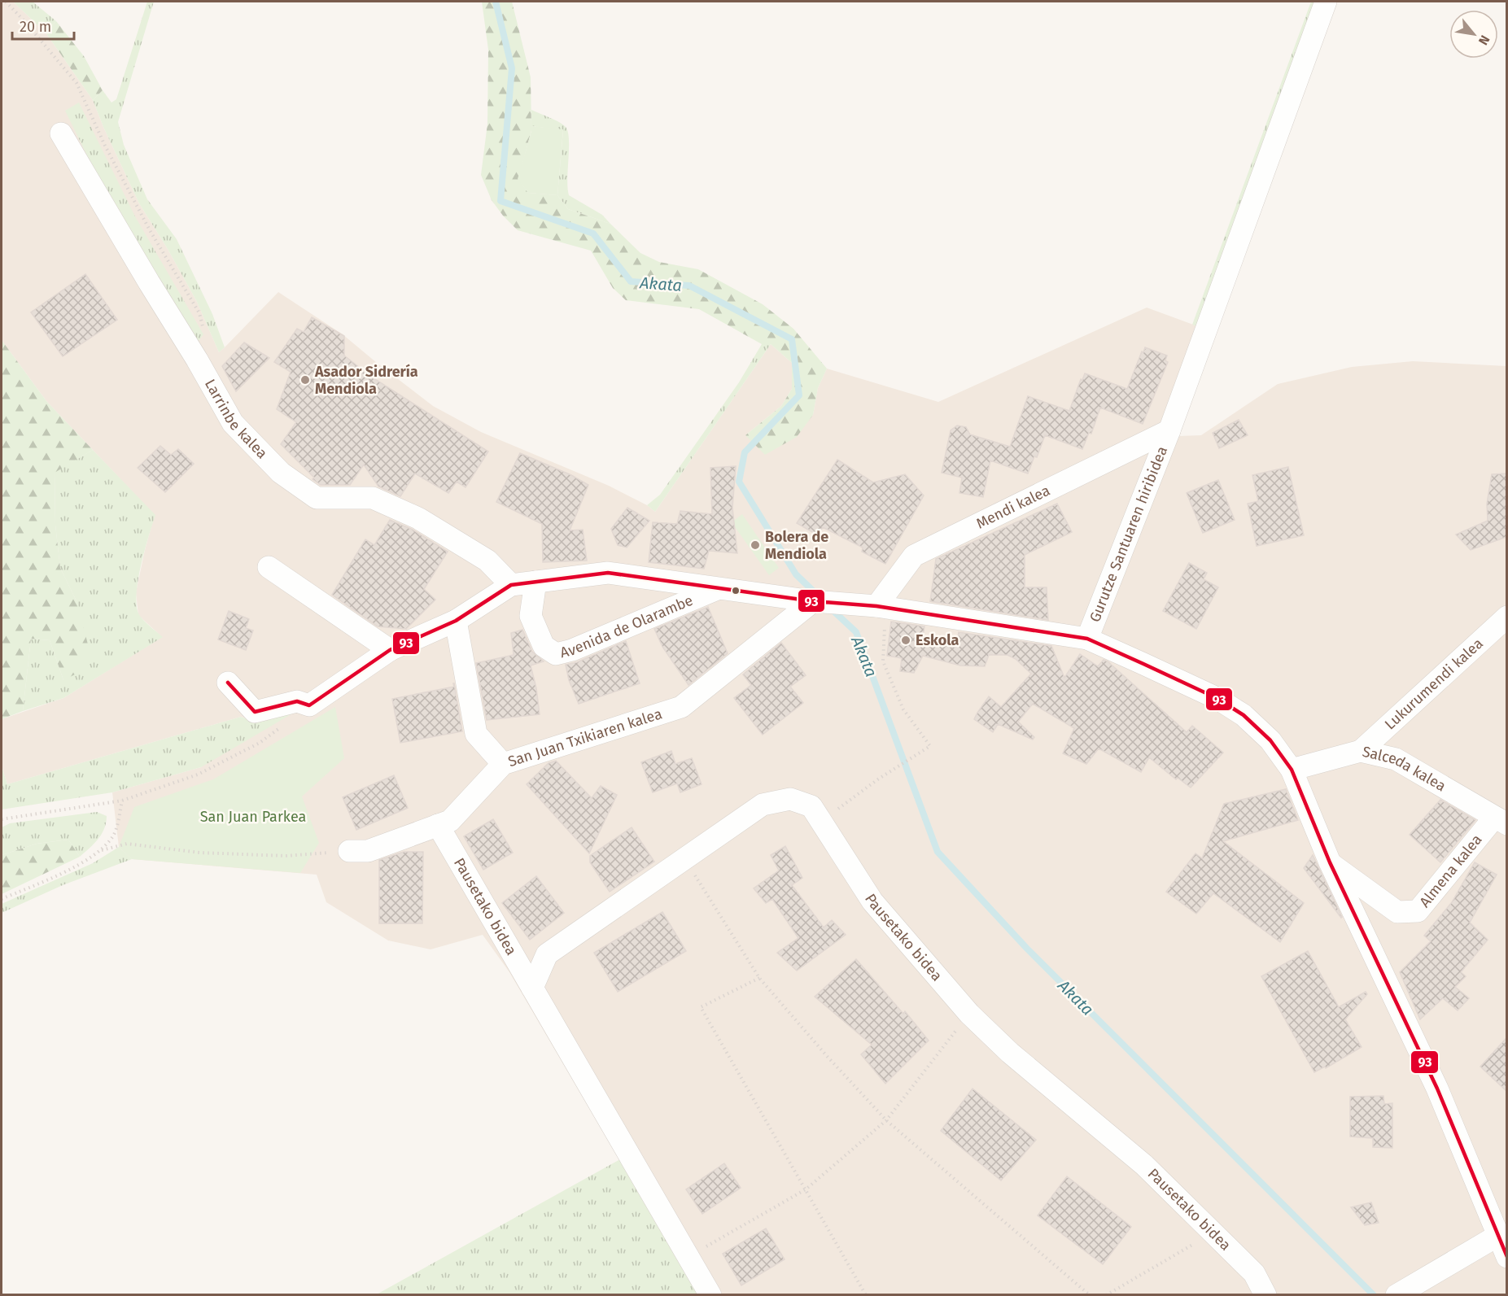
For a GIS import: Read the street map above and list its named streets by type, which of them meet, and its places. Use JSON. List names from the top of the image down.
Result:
{
  "streets": {
    "street": [
      "Larrinbe kalea",
      "Mendi kalea",
      "Gurutze Santuaren hiribidea",
      "Avenida de Olarambe",
      "Lukurumendi kalea",
      "San Juan Txikiaren kalea",
      "Salceda kalea",
      "Almena kalea",
      "Pausetako bidea"
    ]
  },
  "crossings": [
    ["Mendi kalea", "Gurutze Santuaren hiribidea"],
    ["Lukurumendi kalea", "Salceda kalea"],
    ["San Juan Txikiaren kalea", "Pausetako bidea"],
    ["Salceda kalea", "Almena kalea"]
  ],
  "water": ["Akata"],
  "parks": ["San Juan Parkea"],
  "places": ["Asador Sidrería Mendiola", "Bolera de Mendiola", "Eskola"],
  "lines": ["transit line 93"],
  "scale_bar": "20 m",
  "north": "bottom right"
}
